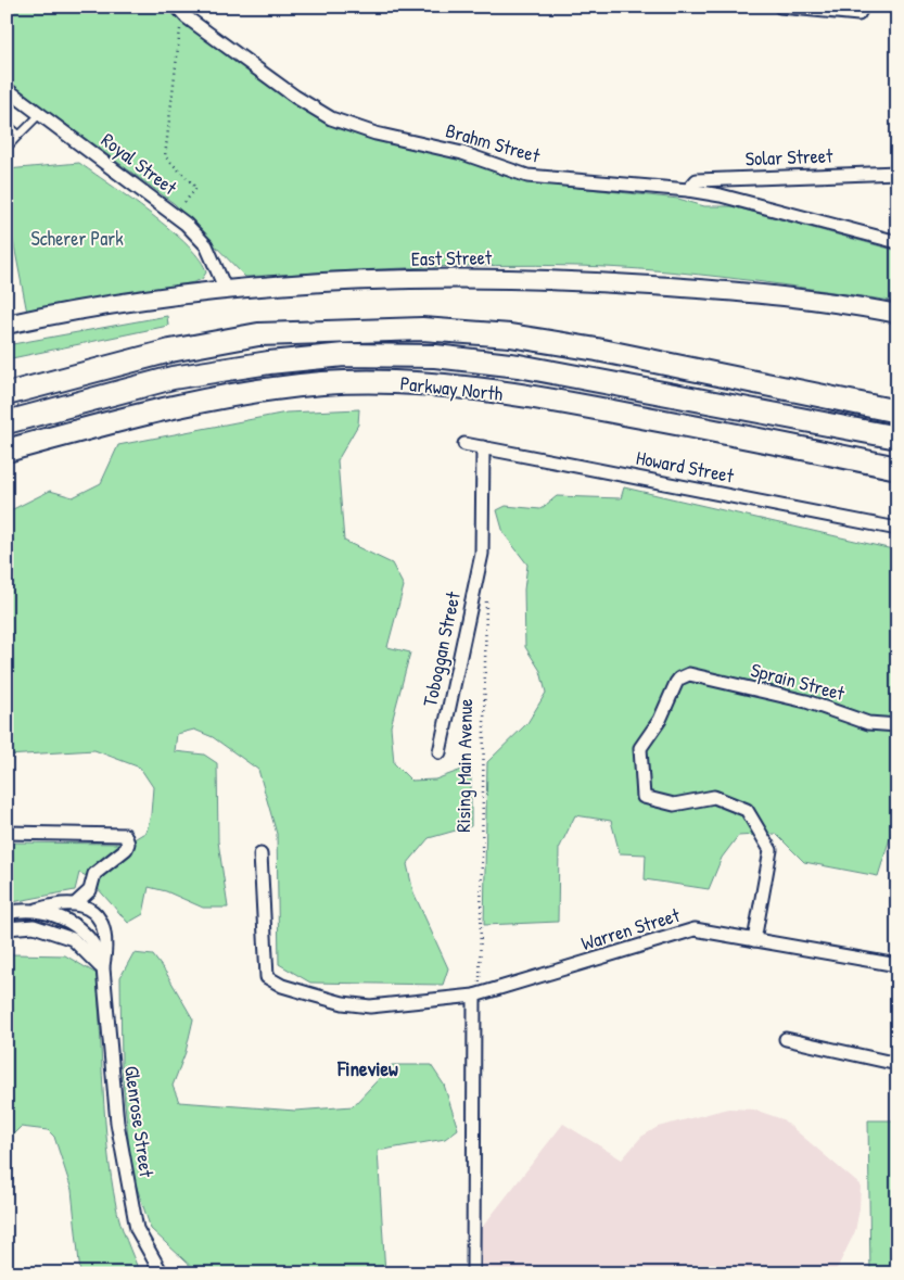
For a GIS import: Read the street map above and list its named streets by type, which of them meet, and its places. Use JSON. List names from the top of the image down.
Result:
{
  "streets": {
    "highway": ["Parkway North"],
    "main road": ["East Street"],
    "street": [
      "Brahm Street",
      "Solar Street",
      "Royal Street",
      "Howard Street",
      "Toboggan Street",
      "Sprain Street",
      "Warren Street",
      "Glenrose Street"
    ],
    "path": ["Rising Main Avenue"]
  },
  "crossings": [
    ["Brahm Street", "Solar Street"],
    ["Royal Street", "East Street"],
    ["Howard Street", "Toboggan Street"],
    ["Sprain Street", "Warren Street"]
  ],
  "districts": ["Fineview"],
  "parks": ["Scherer Park"]
}
